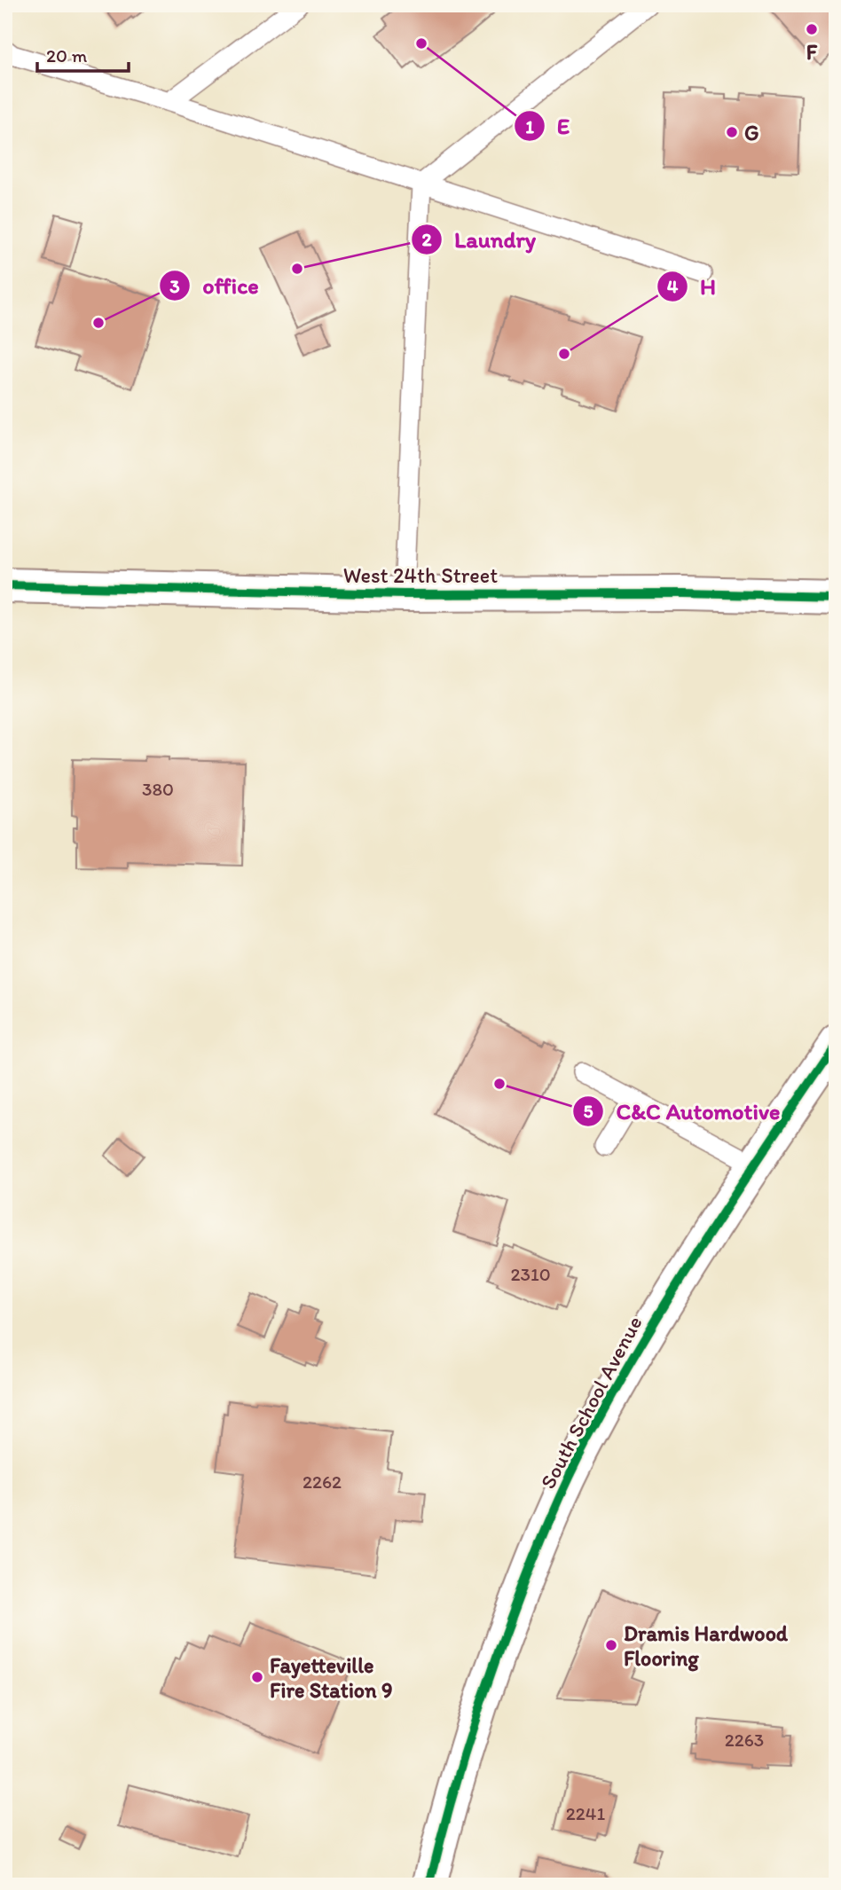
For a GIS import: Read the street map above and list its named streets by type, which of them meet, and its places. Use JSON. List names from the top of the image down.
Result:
{
  "streets": {
    "main road": ["West 24th Street", "South School Avenue"]
  },
  "places": [
    "F",
    "E",
    "G",
    "Laundry",
    "office",
    "H",
    "C&C Automotive",
    "Dramis Hardwood Flooring",
    "Fayetteville Fire Station 9"
  ],
  "house_numbers": [
    "380",
    "2310",
    "2262",
    "2263",
    "2241"
  ],
  "scale_bar": "20 m"
}
